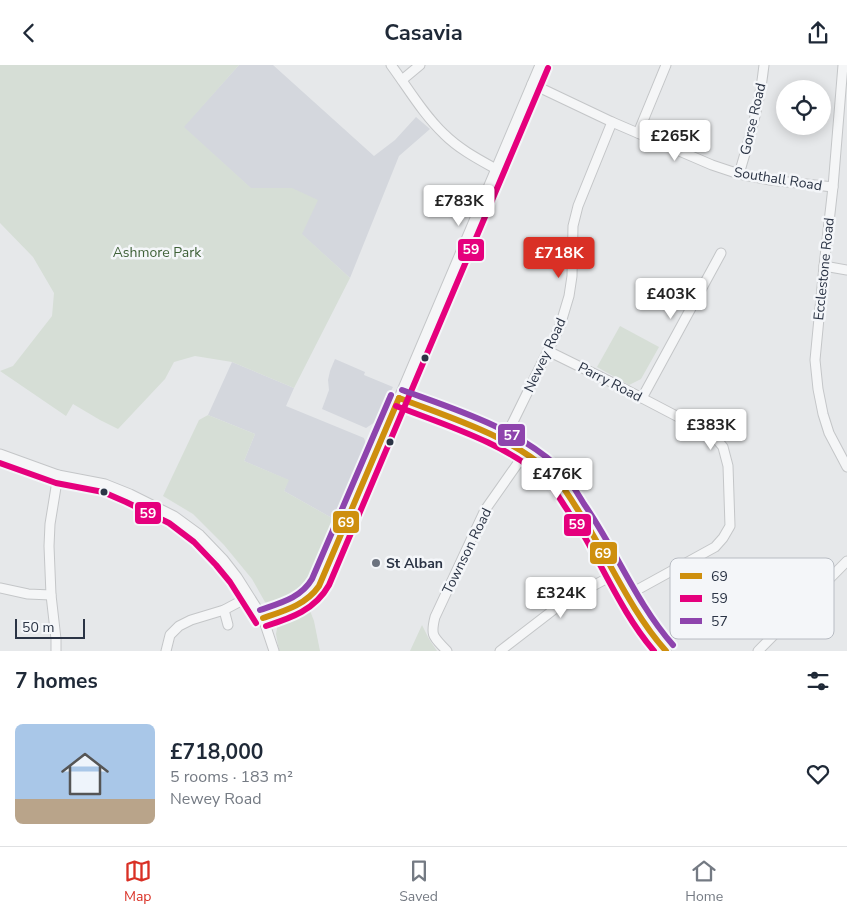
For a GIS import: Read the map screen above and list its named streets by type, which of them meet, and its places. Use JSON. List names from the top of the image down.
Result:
{
  "streets": {
    "street": [
      "Gorse Road",
      "Southall Road",
      "Ecclestone Road",
      "Newey Road",
      "Parry Road",
      "Townson Road"
    ]
  },
  "crossings": [
    ["Gorse Road", "Southall Road"],
    ["Southall Road", "Ecclestone Road"],
    ["Southall Road", "Newey Road"],
    ["Newey Road", "Parry Road"]
  ],
  "parks": ["Ashmore Park"],
  "places": ["St Alban"],
  "lines": ["transit line 59", "transit line 57", "transit line 69"],
  "legend": ["69", "59", "57"],
  "scale_bar": "50 m",
  "page": {
    "header": "Casavia",
    "price": [
      "£265K",
      "£783K",
      "£718K",
      "£403K",
      "£383K",
      "£476K",
      "£324K"
    ],
    "scale": "50 m",
    "heading": "7 homes",
    "list": [
      {
        "name": "£718,000",
        "note": "5 rooms · 183 m² · Newey Road"
      }
    ],
    "tabs": ["Map", "Saved", "Home"]
  }
}
